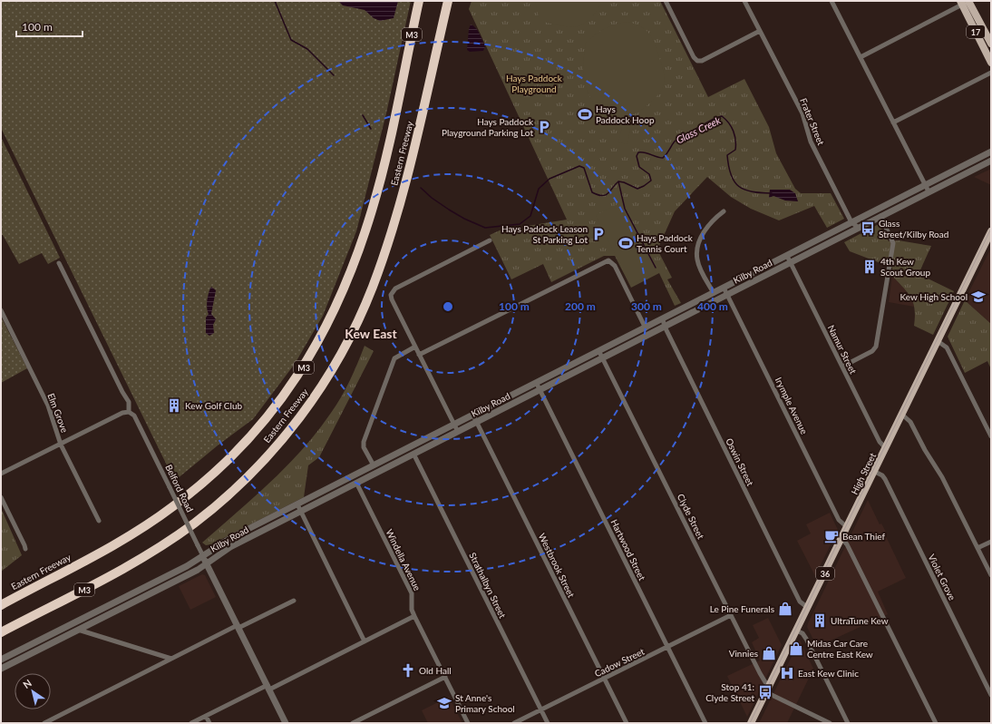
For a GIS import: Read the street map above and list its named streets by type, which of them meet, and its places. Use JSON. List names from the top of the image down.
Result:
{
  "streets": {
    "highway": ["M3", "Eastern Freeway"],
    "main road": ["17", "High Street", "36"],
    "street": [
      "Frater Street",
      "Kilby Road",
      "Namur Street",
      "Irymple Avenue",
      "Elm Grove",
      "Oswin Street",
      "Belford Road",
      "Clyde Street",
      "Hartwood Street",
      "Windella Avenue",
      "Westbrook Street",
      "Violet Grove",
      "Strathalbyn Street",
      "Cadow Street"
    ]
  },
  "crossings": [
    ["Frater Street", "Kilby Road"],
    ["Kilby Road", "Namur Street"],
    ["Kilby Road", "Irymple Avenue"],
    ["Kilby Road", "Oswin Street"],
    ["Kilby Road", "Belford Road"],
    ["Kilby Road", "Clyde Street"],
    ["Kilby Road", "Hartwood Street"],
    ["Kilby Road", "Windella Avenue"],
    ["Kilby Road", "Westbrook Street"],
    ["Kilby Road", "Strathalbyn Street"],
    ["Namur Street", "High Street"],
    ["Irymple Avenue", "High Street"],
    ["Oswin Street", "High Street"],
    ["High Street", "Clyde Street"],
    ["High Street", "Violet Grove"],
    ["Clyde Street", "Cadow Street"],
    ["Hartwood Street", "Cadow Street"],
    ["Westbrook Street", "Cadow Street"],
    ["Strathalbyn Street", "Cadow Street"]
  ],
  "districts": ["Kew East"],
  "water": ["Glass Creek"],
  "parks": ["Hays Paddock Playground"],
  "places": {
    "sports": ["Hays Paddock Hoop", "Hays Paddock Tennis Court"],
    "parking": ["Hays Paddock Playground Parking Lot", "Hays Paddock Leason St Parking Lot"],
    "bus stop": ["Glass Street/Kilby Road", "Stop 41: Clyde Street"],
    "building": ["4th Kew Scout Group", "Kew Golf Club", "UltraTune Kew"],
    "school or university": ["Kew High School", "St Anne's Primary School"],
    "cafe": ["Bean Thief"],
    "shop": ["Le Pine Funerals", "Midas Car Care Centre East Kew", "Vinnies"],
    "church": ["Old Hall"],
    "hospital": ["East Kew Clinic"]
  },
  "scale_bar": "100 m",
  "north": "top left",
  "rings": [
    "100 m",
    "200 m",
    "300 m",
    "400 m"
  ]
}
